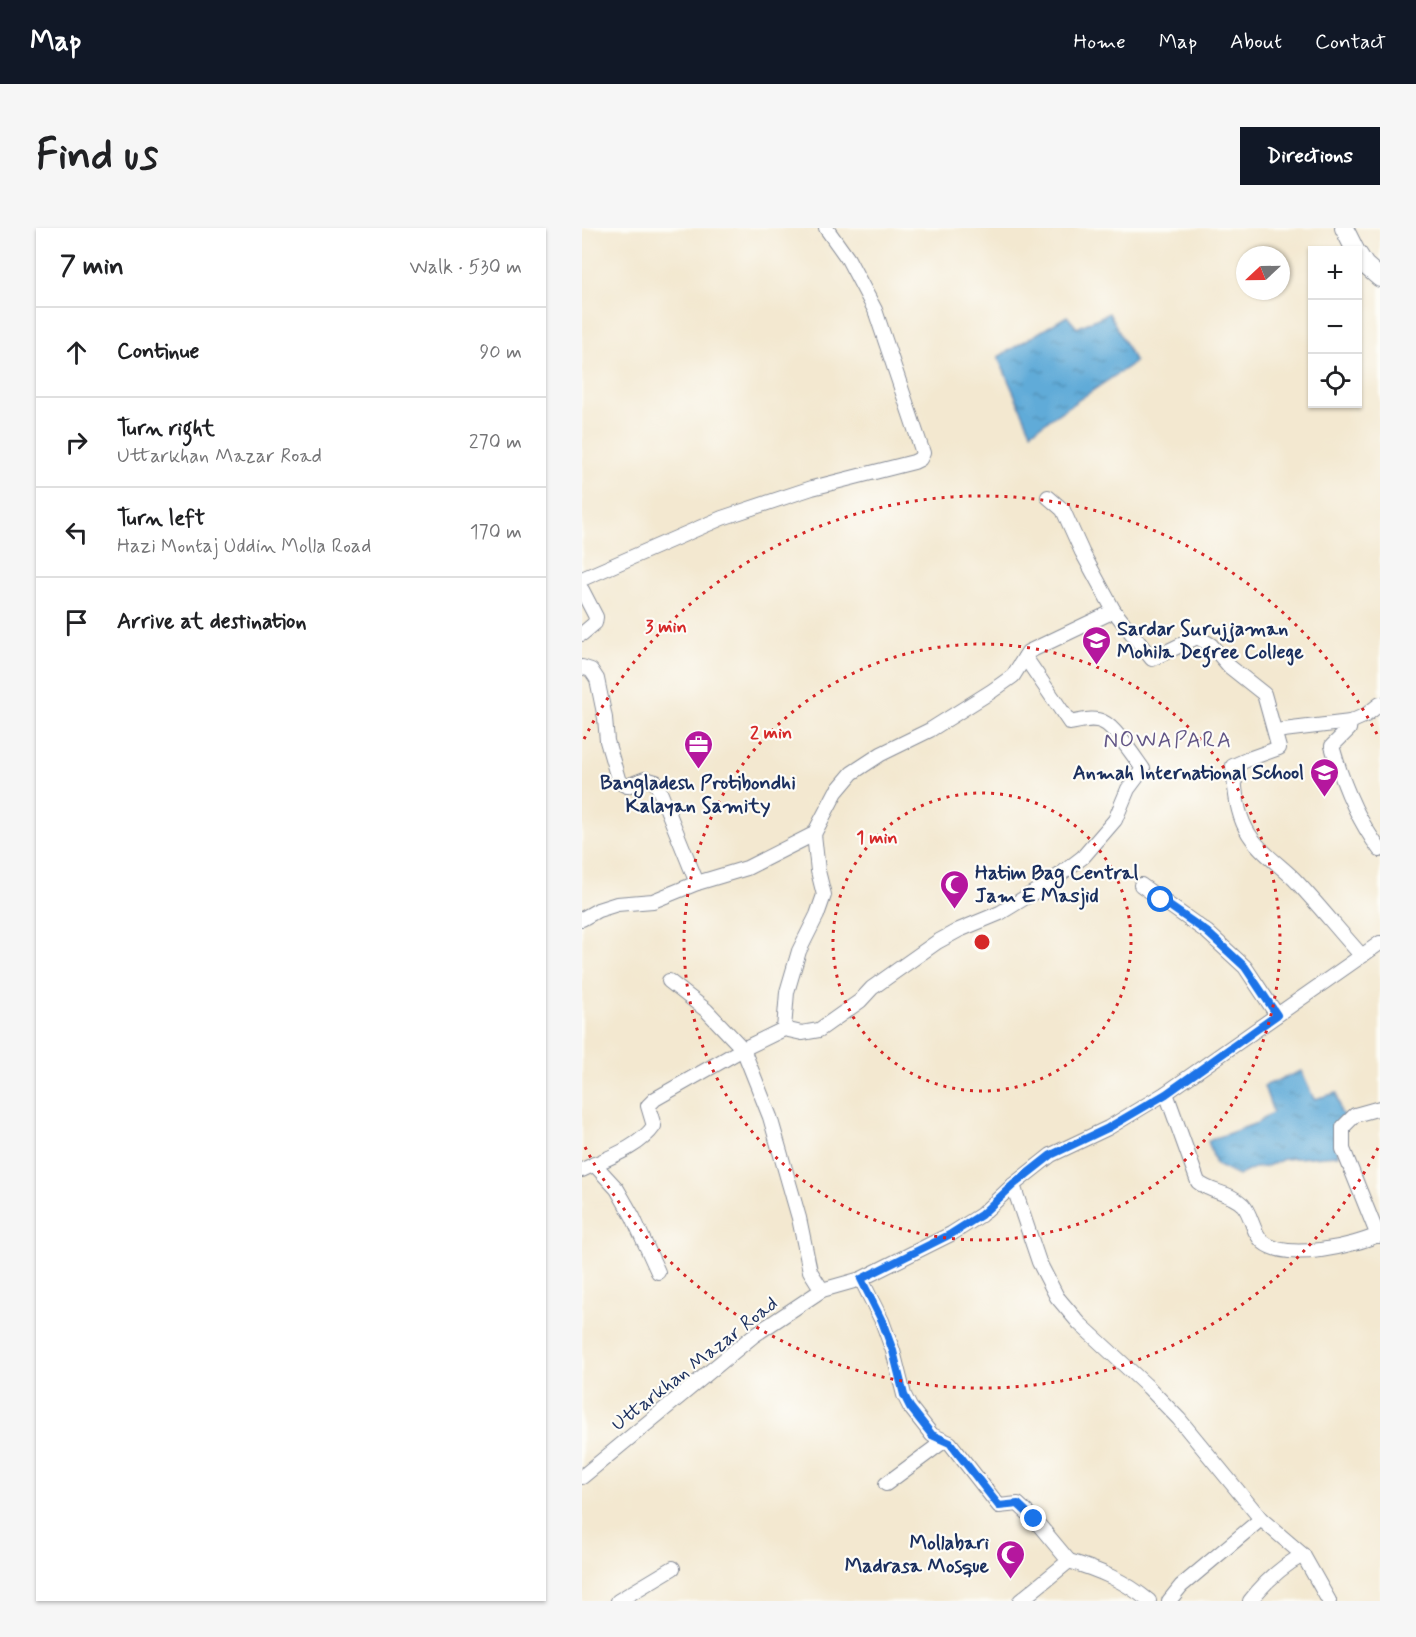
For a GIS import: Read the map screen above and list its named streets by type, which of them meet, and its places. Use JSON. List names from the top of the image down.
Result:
{
  "streets": {
    "street": ["Uttarkhan Mazar Road"]
  },
  "districts": ["NOWAPARA"],
  "places": {
    "school or university": ["Sardar Surujjaman Mohila Degree College", "Anmah International School"],
    "office": ["Bangladesh Protibondhi Kalayan Samity"],
    "mosque": ["Hatim Bag Central Jam E Masjid", "Mollabari Madrasa Mosque"]
  },
  "north": "left",
  "page": {
    "header": "Map",
    "nav": [
      "Home",
      "Map",
      "About",
      "Contact"
    ],
    "buttons": "Directions",
    "title": "Find us",
    "heading": ["7 min", "Walk · 530 m"],
    "map_buttons": ["+", "−"],
    "list": [
      ["Continue", "90 m"],
      ["Turn right", "Uttarkhan Mazar Road", "270 m"],
      ["Turn left", "Hazi Montaj Uddin Molla Road", "170 m"],
      "Arrive at destination"
    ]
  },
  "rings": ["3 min", "2 min", "1 min"]
}
